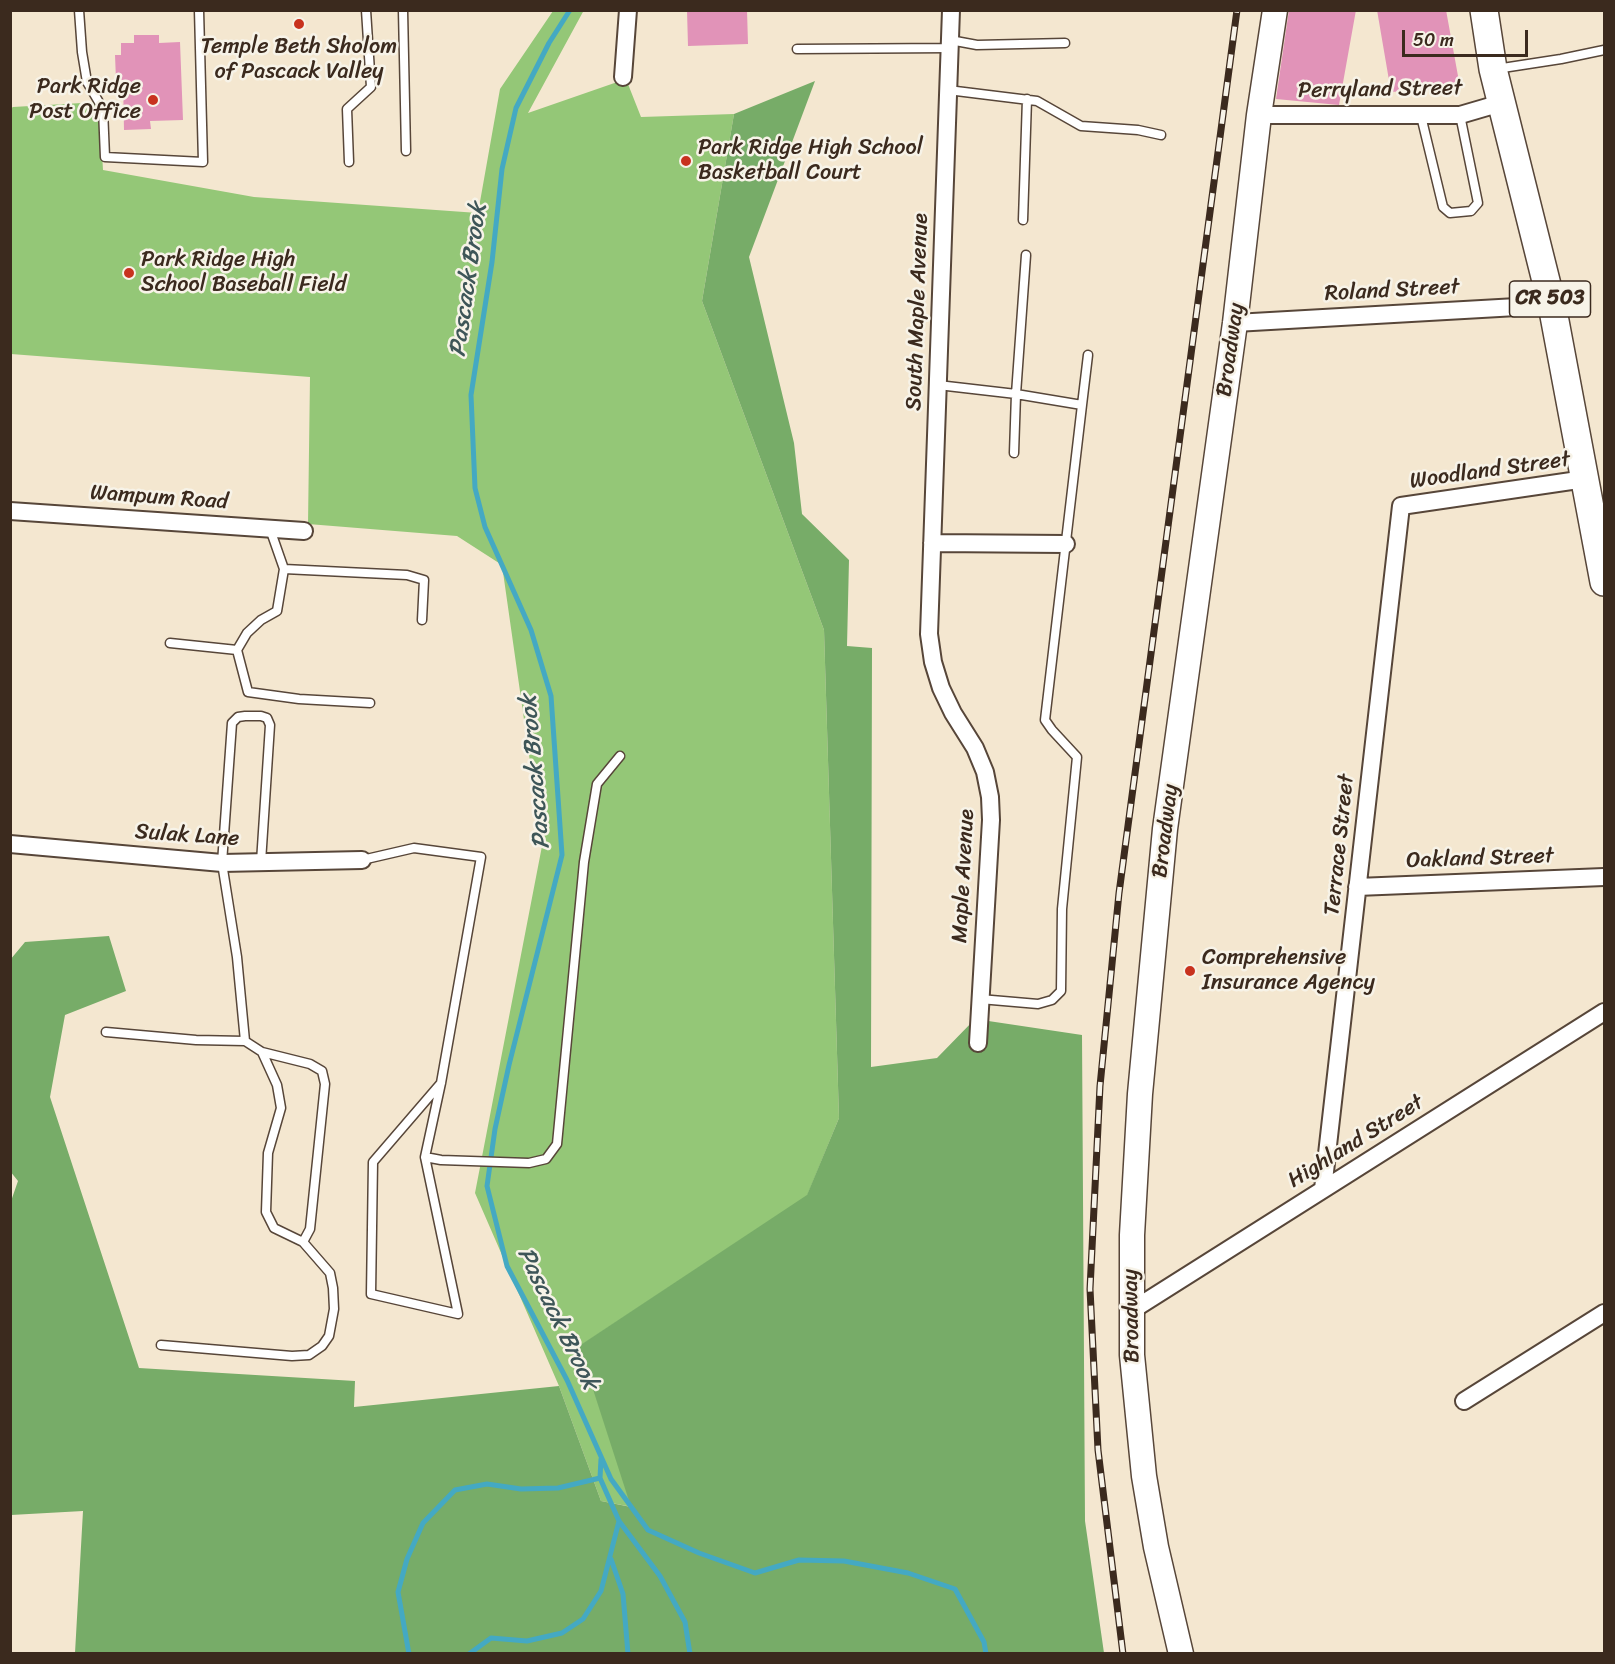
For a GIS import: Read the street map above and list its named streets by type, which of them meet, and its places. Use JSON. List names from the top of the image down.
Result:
{
  "streets": {
    "main road": ["CR 503"],
    "street": [
      "Perryland Street",
      "Roland Street",
      "South Maple Avenue",
      "Broadway",
      "Woodland Street",
      "Wampum Road",
      "Sulak Lane",
      "Terrace Street",
      "Oakland Street",
      "Maple Avenue",
      "Highland Street"
    ]
  },
  "crossings": [
    ["Perryland Street", "CR 503"],
    ["Perryland Street", "Broadway"],
    ["Roland Street", "CR 503"],
    ["Roland Street", "Broadway"],
    ["CR 503", "Woodland Street"],
    ["South Maple Avenue", "Maple Avenue"],
    ["Broadway", "Highland Street"],
    ["Woodland Street", "Terrace Street"],
    ["Terrace Street", "Oakland Street"],
    ["Terrace Street", "Highland Street"]
  ],
  "water": ["Pascack Brook"],
  "places": [
    "Temple Beth Sholom of Pascack Valley",
    "Park Ridge Post Office",
    "Park Ridge High School Basketball Court",
    "Park Ridge High School Baseball Field",
    "Comprehensive Insurance Agency"
  ],
  "scale_bar": "50 m"
}
